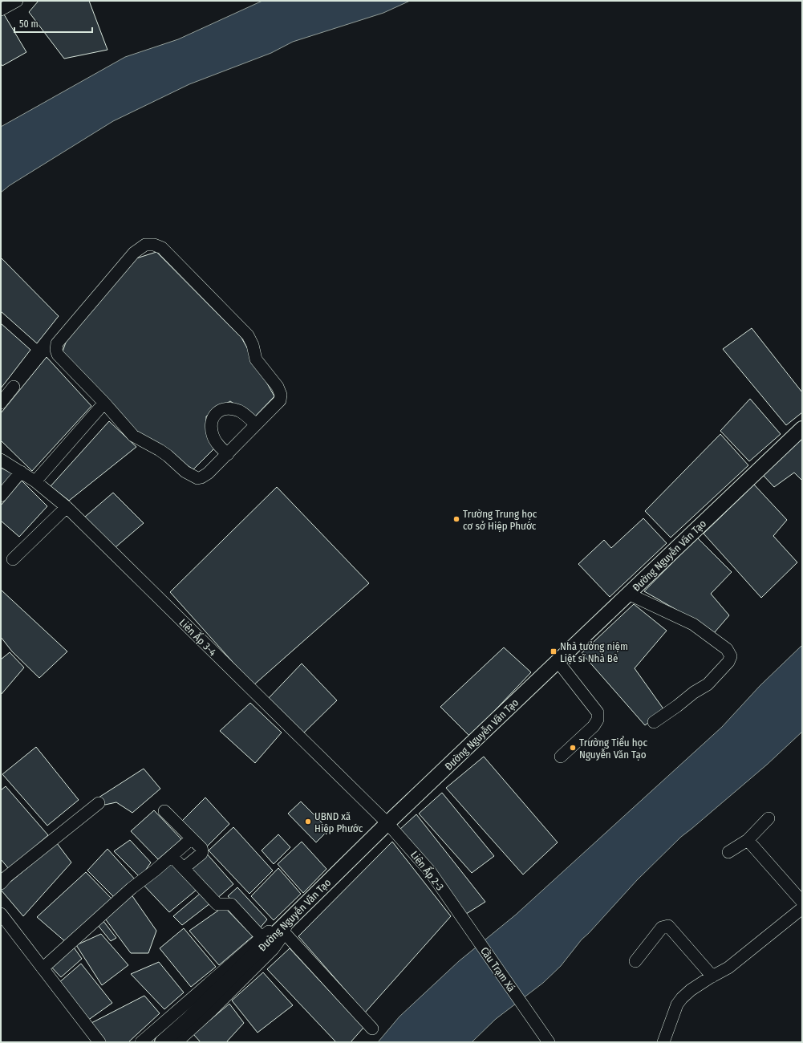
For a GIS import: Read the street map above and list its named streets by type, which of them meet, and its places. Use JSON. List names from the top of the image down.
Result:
{
  "streets": {
    "main road": ["Đường Nguyễn Văn Tạo"],
    "street": ["Liên Ấp 3-4", "Liên Ấp 2-3", "Cầu Trạm Xá"]
  },
  "crossings": [
    ["Đường Nguyễn Văn Tạo", "Liên Ấp 3-4"],
    ["Đường Nguyễn Văn Tạo", "Liên Ấp 2-3"],
    ["Liên Ấp 3-4", "Liên Ấp 2-3"],
    ["Liên Ấp 2-3", "Cầu Trạm Xá"]
  ],
  "places": {
    "other": ["Trường Trung học cơ sở Hiệp Phước", "Trường Tiểu học Nguyễn Văn Tạo", "UBND xã Hiệp Phước"],
    "transit": ["Nhà tưởng niệm Liệt sĩ Nhà Bè"]
  },
  "scale_bar": "50 m"
}
